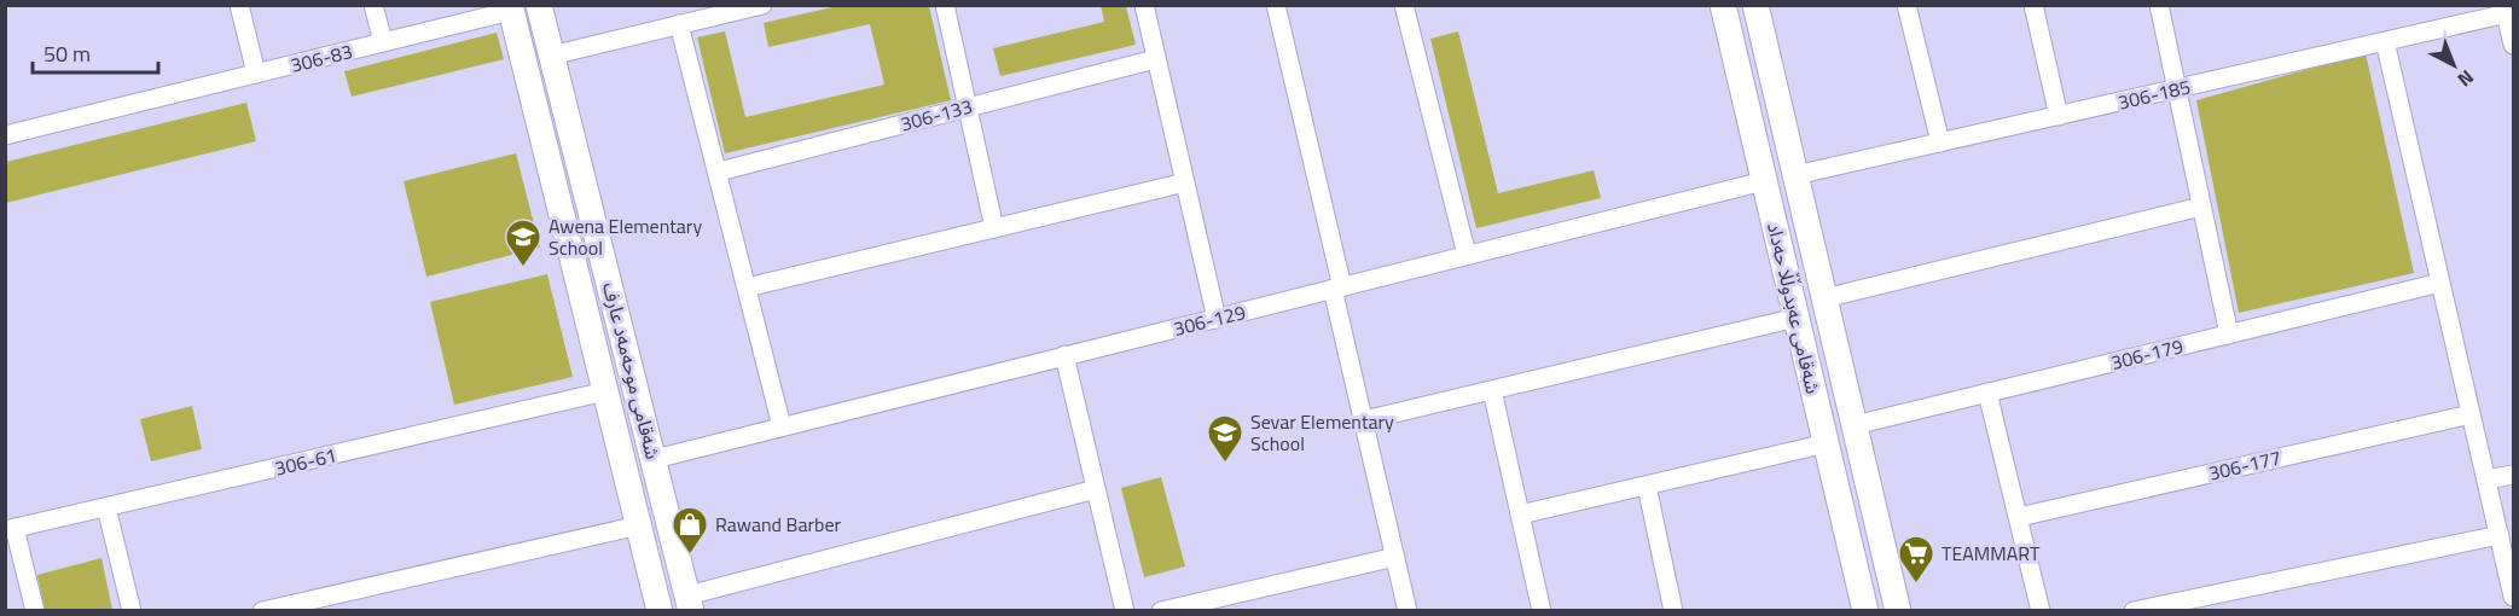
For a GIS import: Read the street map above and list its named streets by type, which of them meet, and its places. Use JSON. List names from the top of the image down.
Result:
{
  "streets": {
    "street": [
      "306-83",
      "306-185",
      "306-133",
      "شەقامی عەبدوڵڵا حەداد",
      "306-129",
      "306-179",
      "شەقامی موحەمەد عارف",
      "306-61",
      "306-177"
    ]
  },
  "crossings": [
    ["306-83", "شەقامی موحەمەد عارف"],
    ["306-185", "شەقامی عەبدوڵڵا حەداد"],
    ["شەقامی عەبدوڵڵا حەداد", "306-129"],
    ["شەقامی عەبدوڵڵا حەداد", "306-179"],
    ["306-129", "شەقامی موحەمەد عارف"],
    ["شەقامی موحەمەد عارف", "306-61"]
  ],
  "places": {
    "school or university": ["Awena Elementary School", "Sevar Elementary School"],
    "shop": ["Rawand Barber"],
    "supermarket": ["TEAMMART"]
  },
  "scale_bar": "50 m",
  "north": "bottom right"
}
